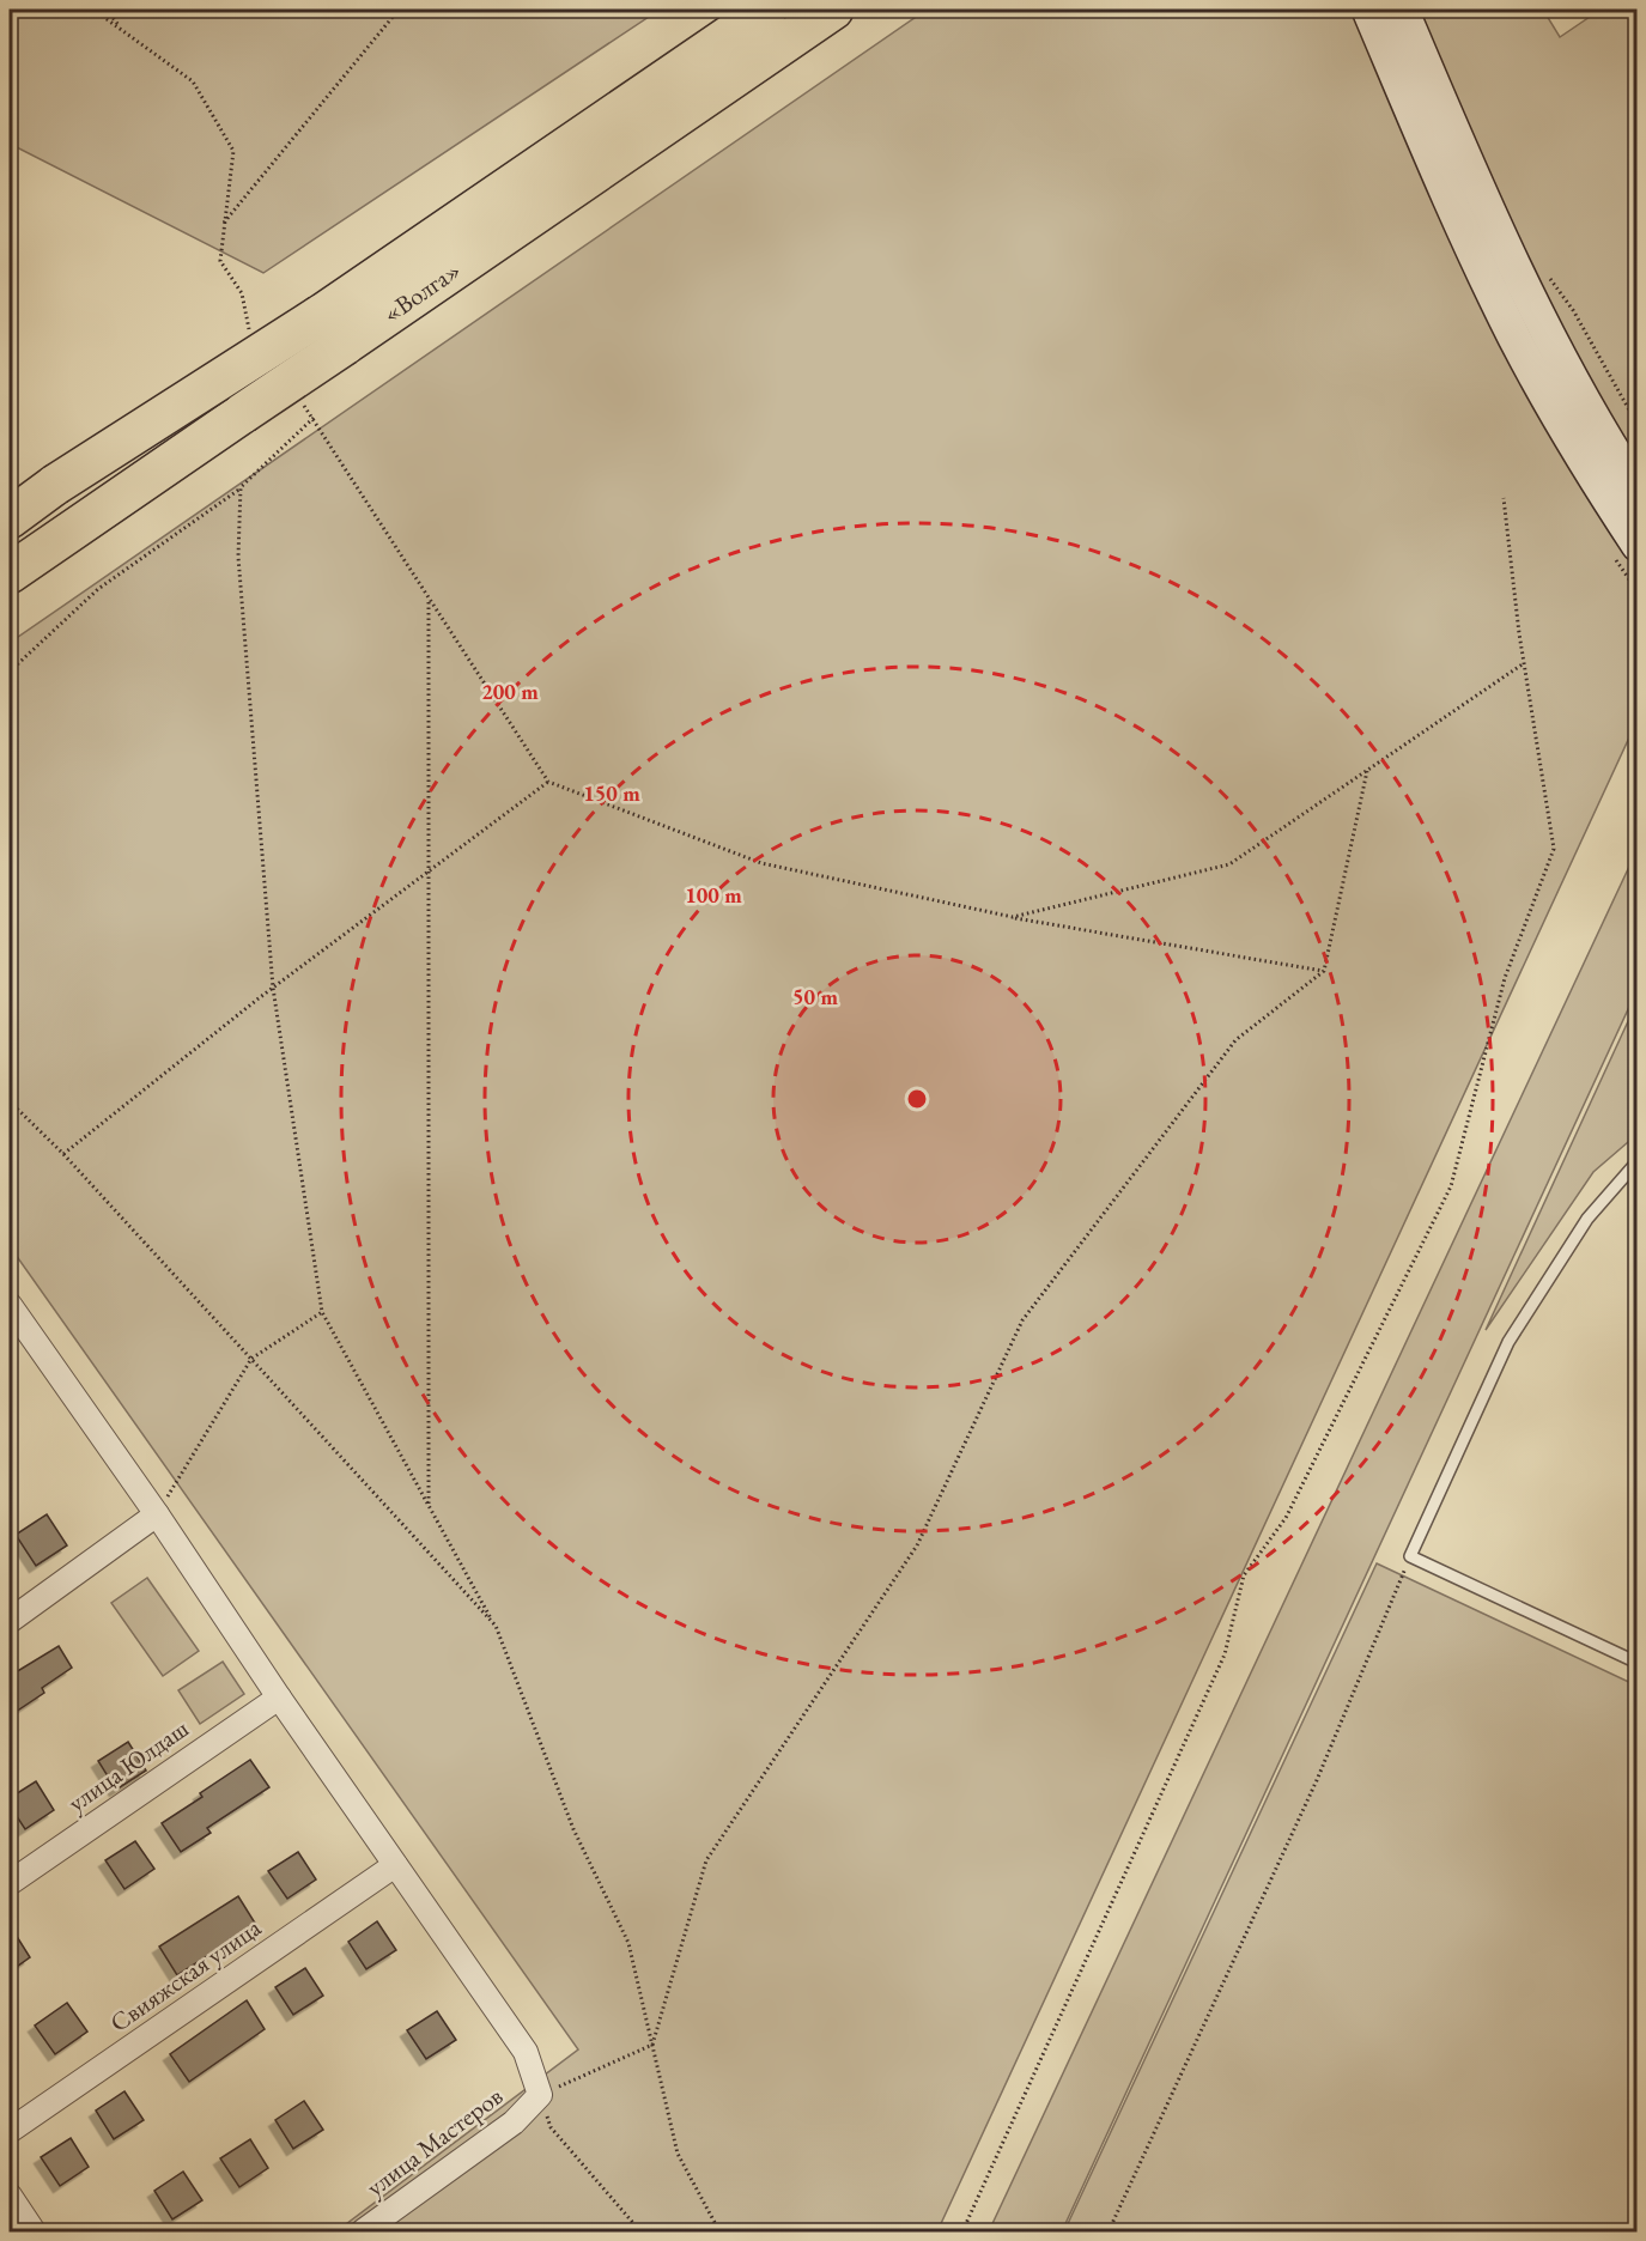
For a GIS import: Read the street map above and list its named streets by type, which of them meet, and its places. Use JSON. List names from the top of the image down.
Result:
{
  "streets": {
    "highway": ["«Волга»"],
    "street": ["улица Юлдаш", "Свияжская улица", "улица Мастеров"]
  },
  "rings": [
    "200 m",
    "150 m",
    "100 m",
    "50 m"
  ]
}
